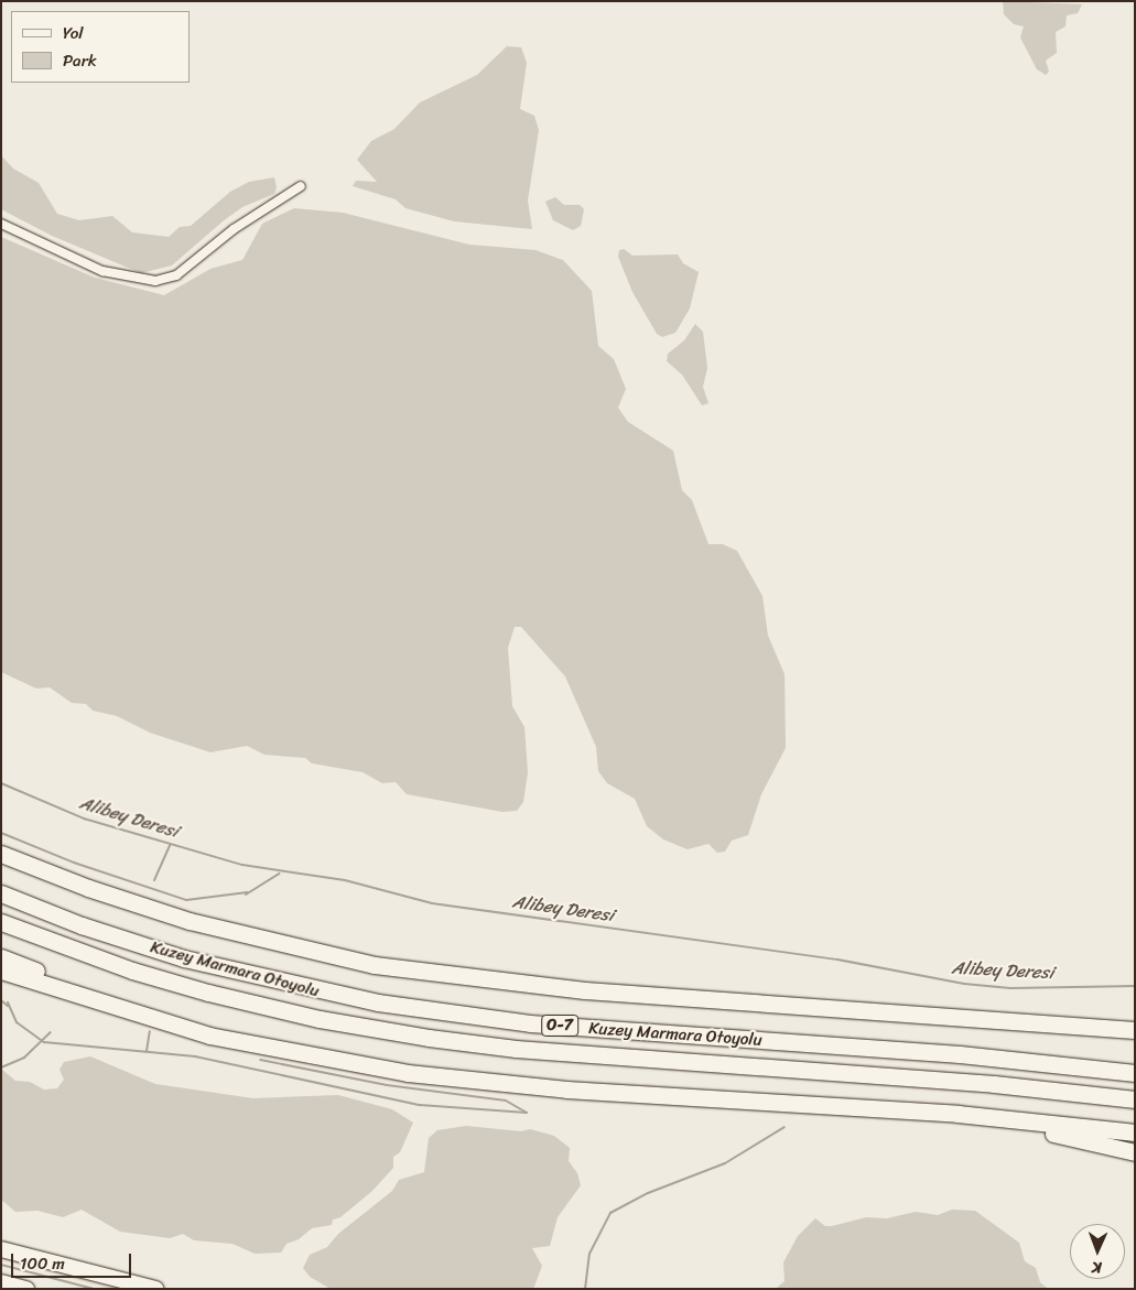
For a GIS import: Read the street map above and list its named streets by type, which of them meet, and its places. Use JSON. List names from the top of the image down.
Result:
{
  "streets": {
    "highway": ["Kuzey Marmara Otoyolu", "O-7"]
  },
  "water": ["Alibey Deresi"],
  "legend": ["Yol", "Park"],
  "scale_bar": "100 m",
  "north": "bottom"
}
